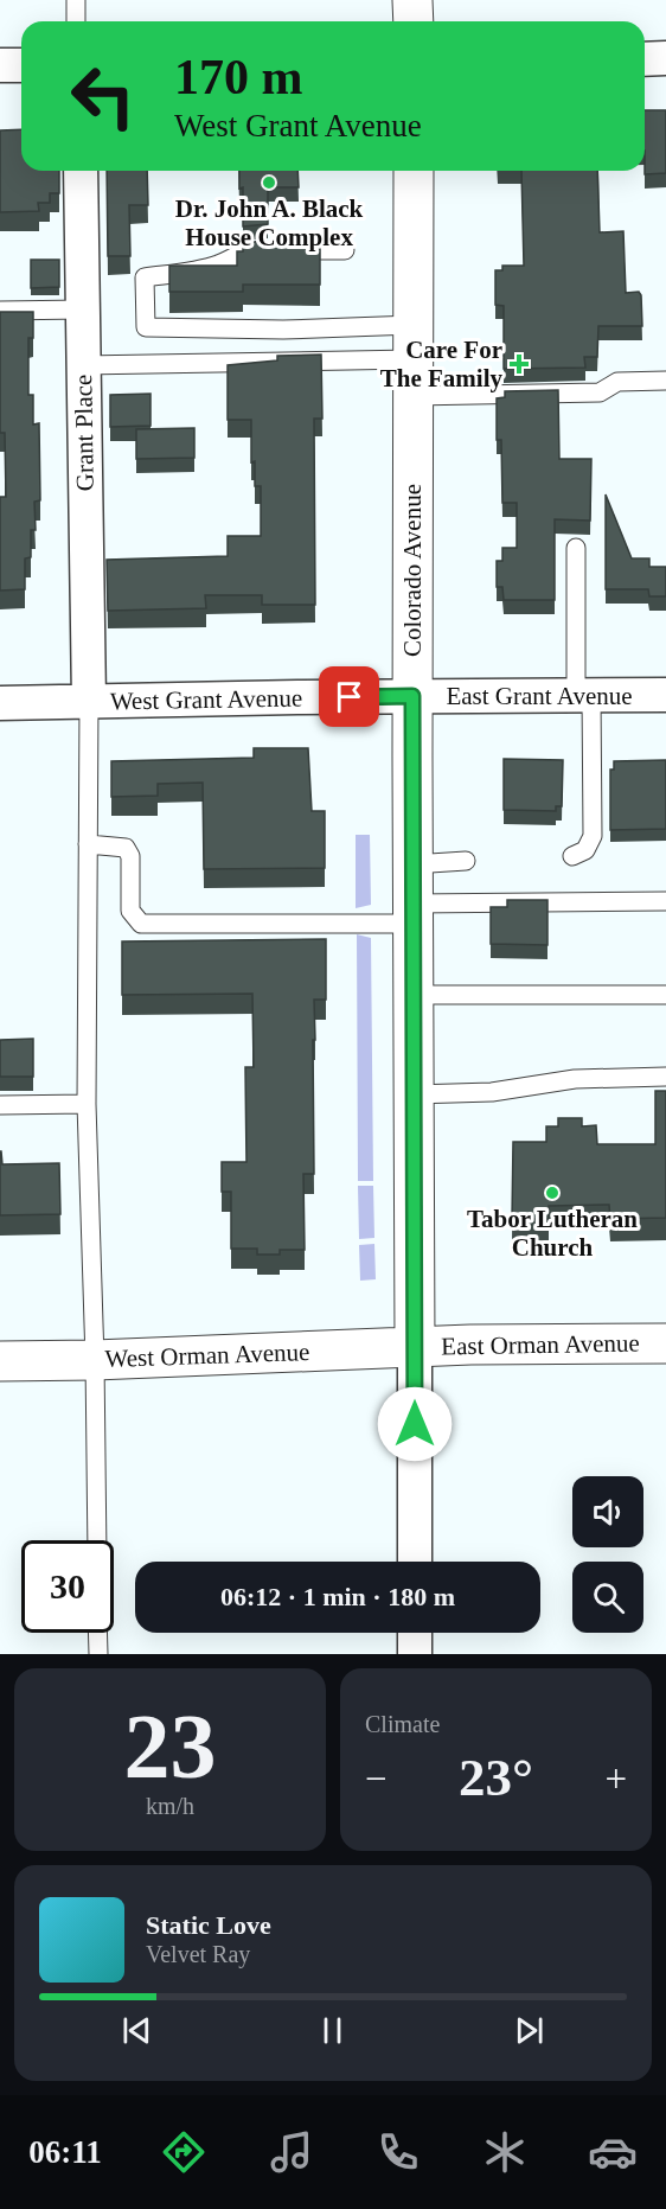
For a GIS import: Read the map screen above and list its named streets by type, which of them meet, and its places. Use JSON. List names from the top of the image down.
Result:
{
  "streets": {
    "street": [
      "Grant Place",
      "Colorado Avenue",
      "East Grant Avenue",
      "West Grant Avenue",
      "East Orman Avenue",
      "West Orman Avenue"
    ]
  },
  "crossings": [
    ["Grant Place", "West Grant Avenue"],
    ["Colorado Avenue", "East Grant Avenue"],
    ["Colorado Avenue", "West Grant Avenue"],
    ["Colorado Avenue", "East Orman Avenue"],
    ["Colorado Avenue", "West Orman Avenue"],
    ["East Grant Avenue", "West Grant Avenue"],
    ["East Orman Avenue", "West Orman Avenue"]
  ],
  "places": {
    "other": ["Dr. John A. Black House Complex", "Tabor Lutheran Church"],
    "health": ["Care For The Family"]
  },
  "page": {
    "turn": ["170 m", "West Grant Avenue"],
    "limit": "30",
    "trip": "06:12 · 1 min · 180 m",
    "tile": [
      ["23", "km/h"],
      "Climate"
    ],
    "heat": ["−", "23°", "+"],
    "song": ["Static Love", "Velvet Ray"],
    "tabs": "06:11"
  }
}
